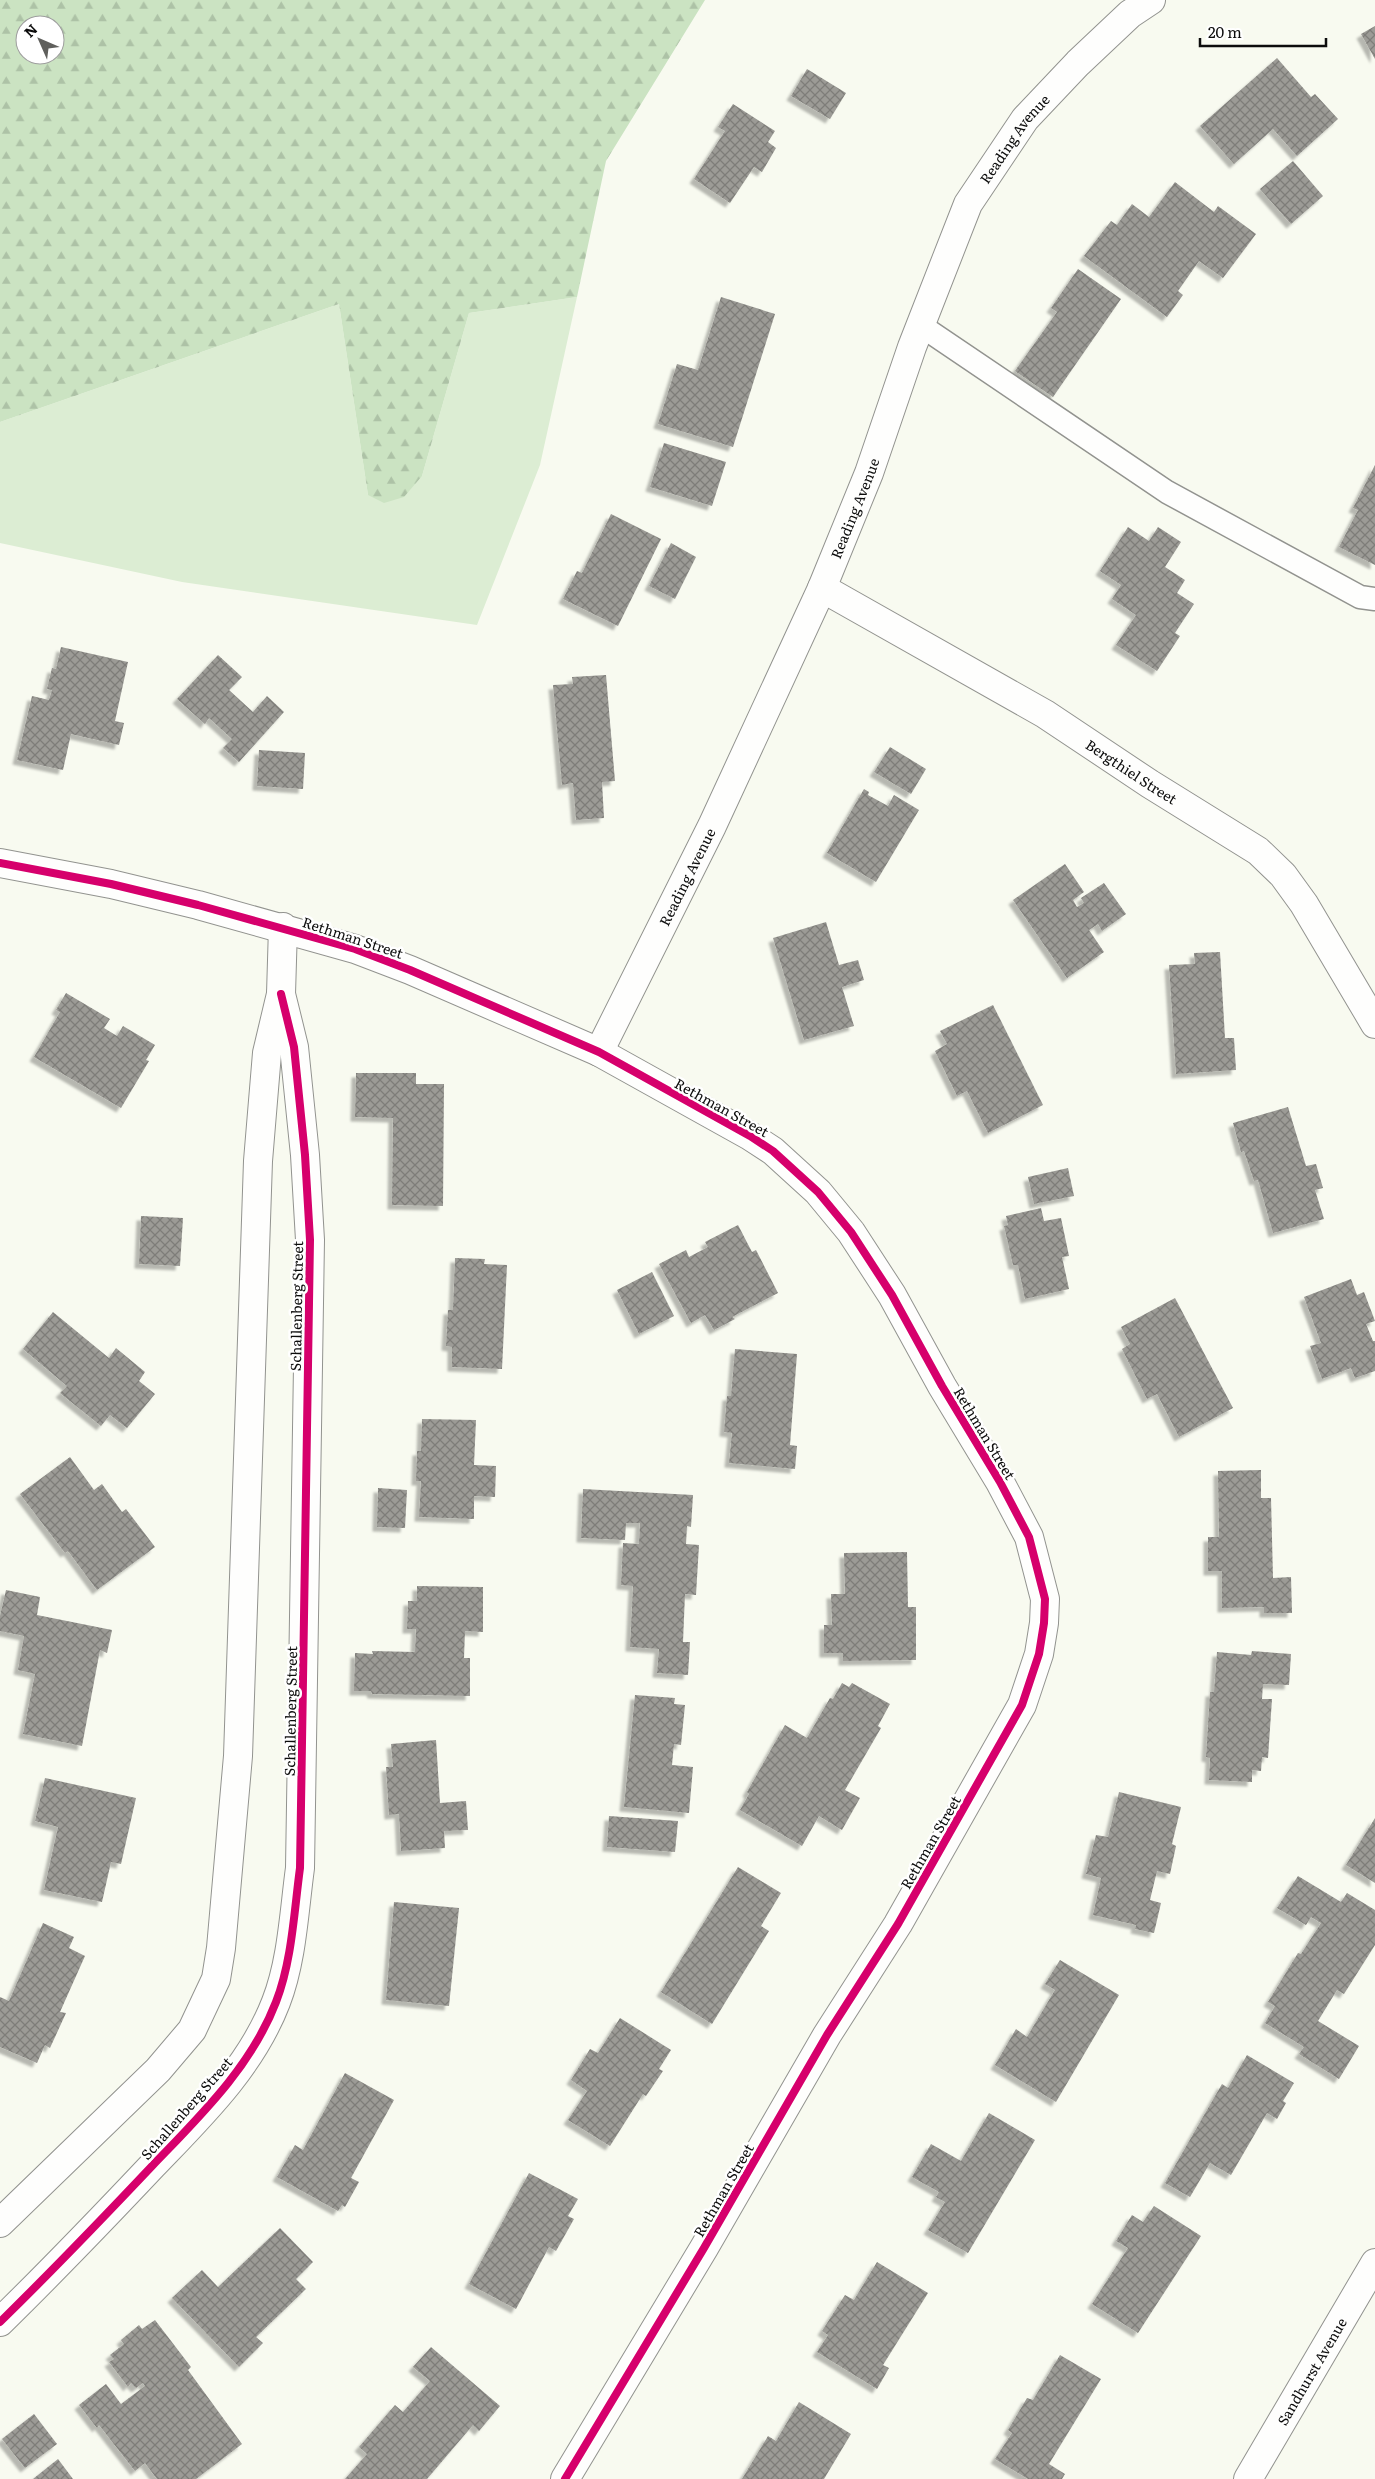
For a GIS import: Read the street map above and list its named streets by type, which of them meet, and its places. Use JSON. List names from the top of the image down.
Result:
{
  "streets": {
    "street": [
      "Reading Avenue",
      "Bergthiel Street",
      "Rethman Street",
      "Schallenberg Street",
      "Sandhurst Avenue"
    ]
  },
  "crossings": [
    ["Reading Avenue", "Bergthiel Street"],
    ["Reading Avenue", "Rethman Street"],
    ["Rethman Street", "Schallenberg Street"]
  ],
  "scale_bar": "20 m",
  "north": "top left"
}
